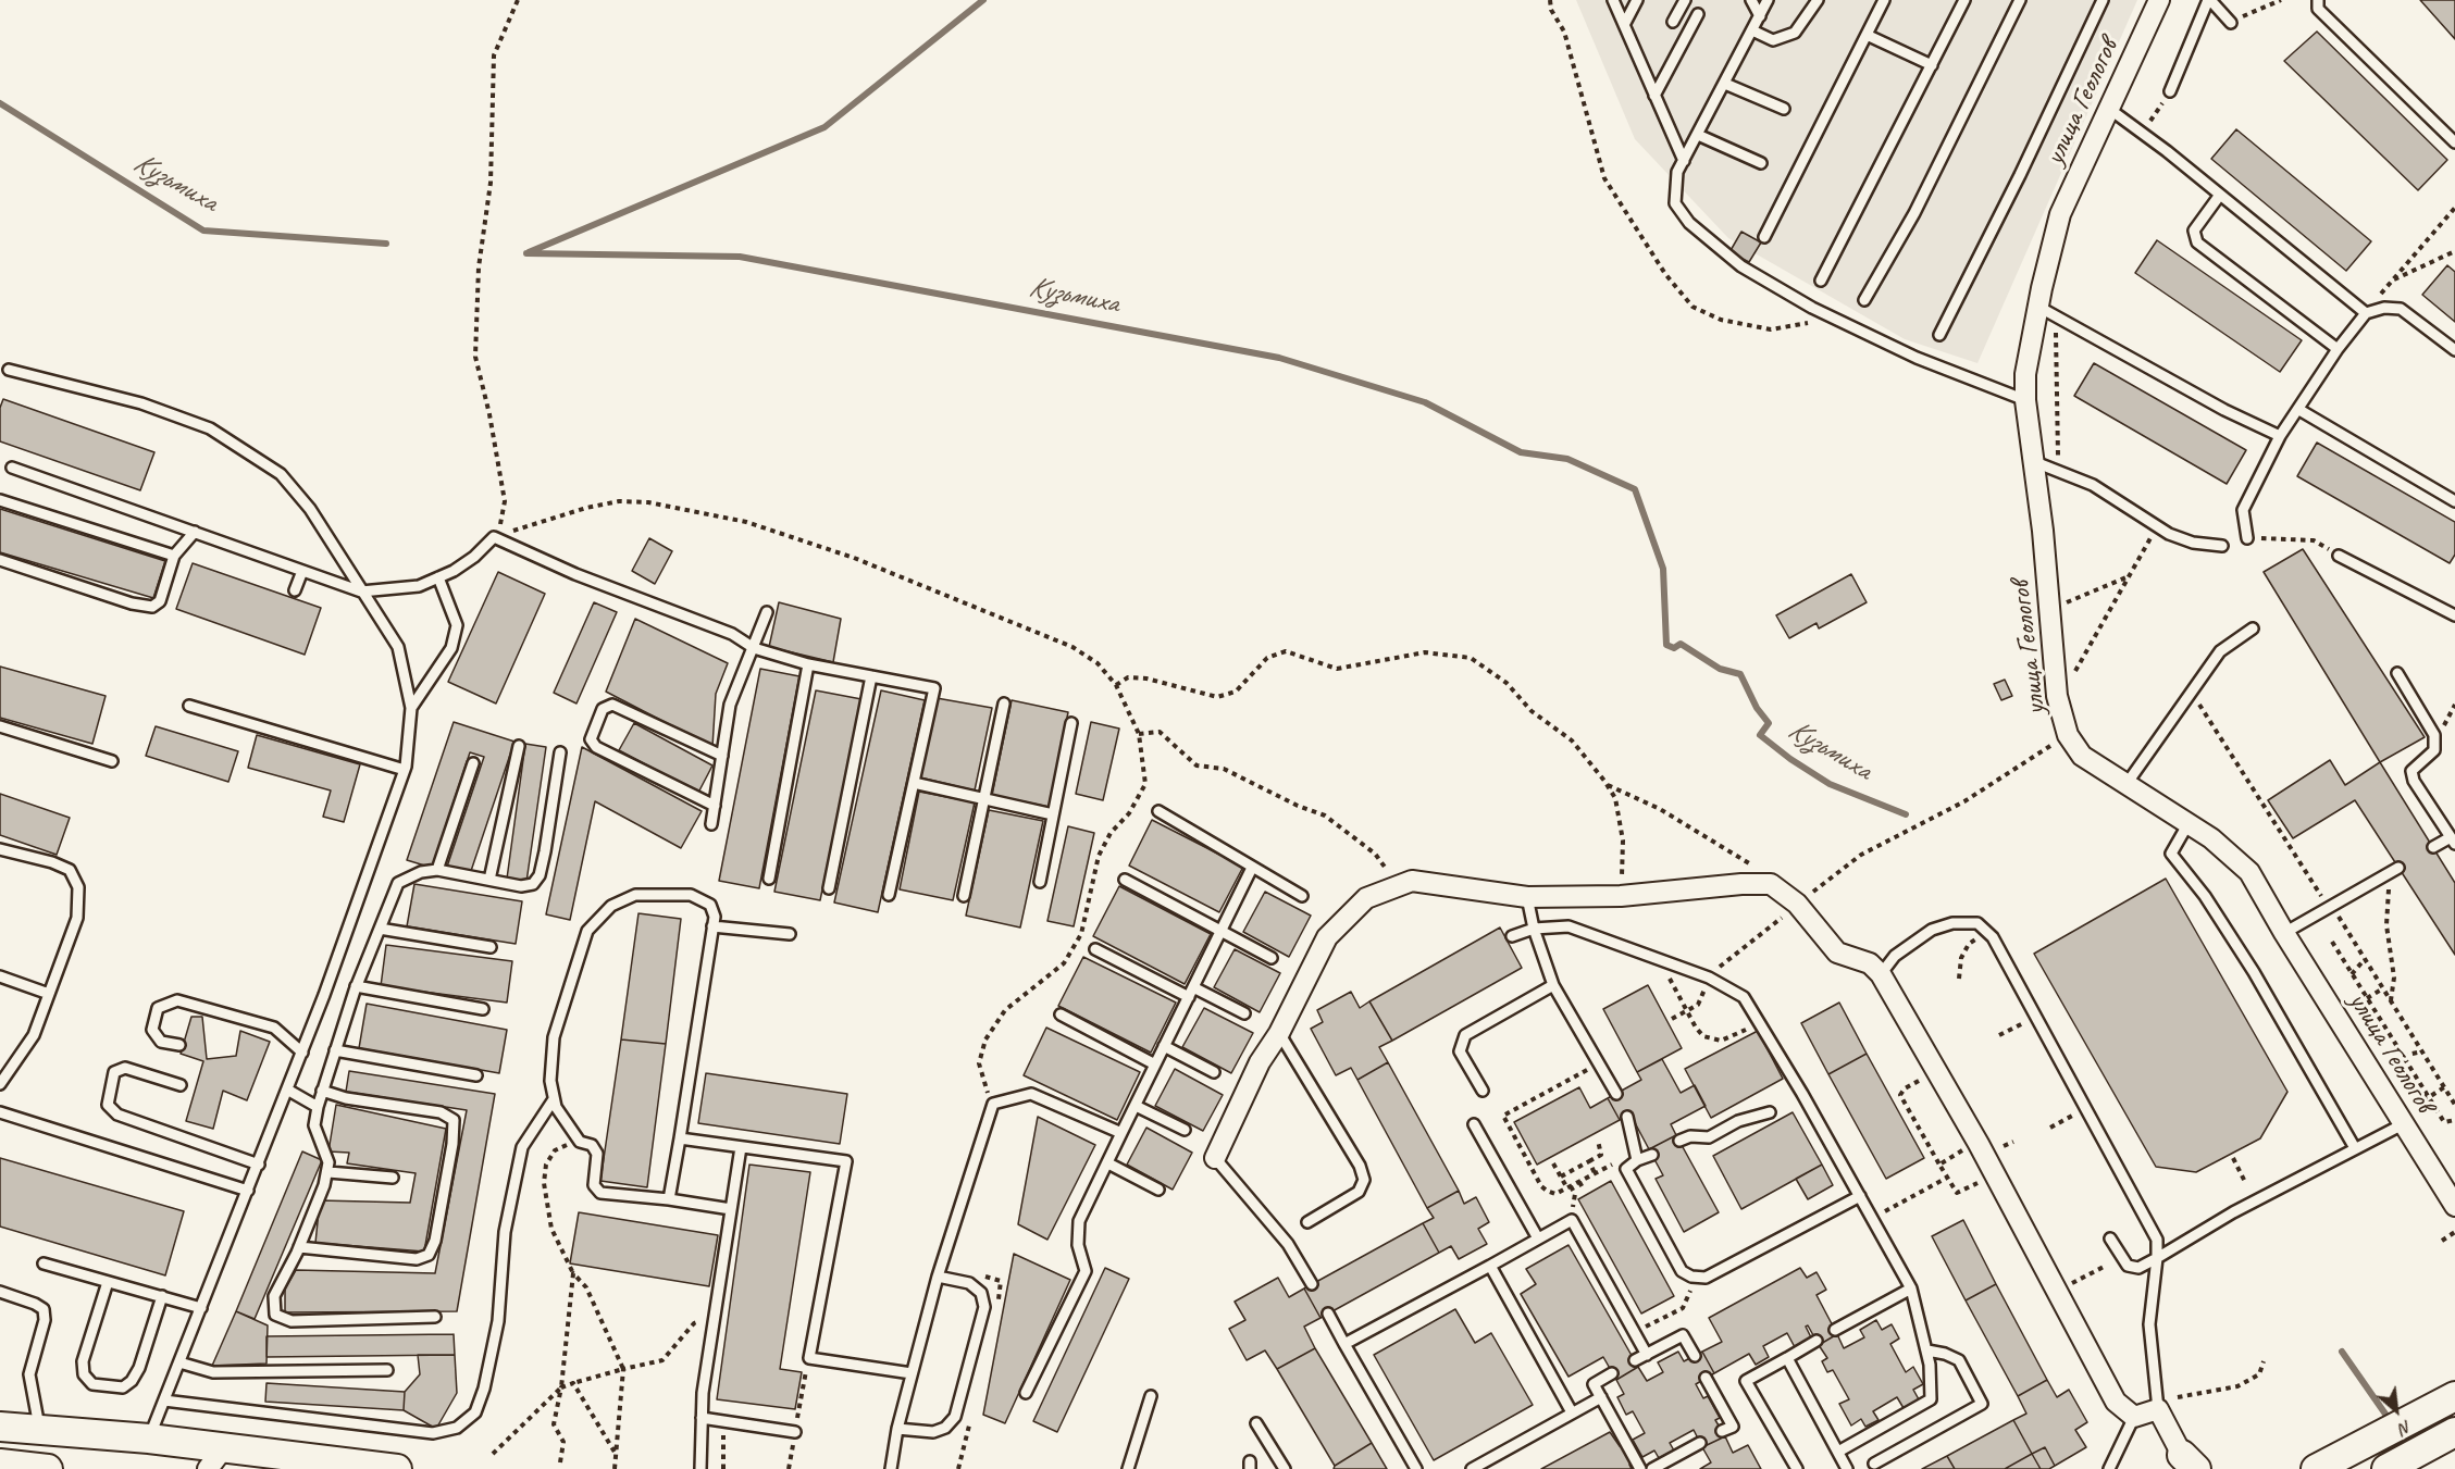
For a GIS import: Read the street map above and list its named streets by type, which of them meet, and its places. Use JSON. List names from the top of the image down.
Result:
{
  "streets": {
    "street": ["улица Геологов"]
  },
  "water": ["Кузьмиха"],
  "north": "bottom right"
}
